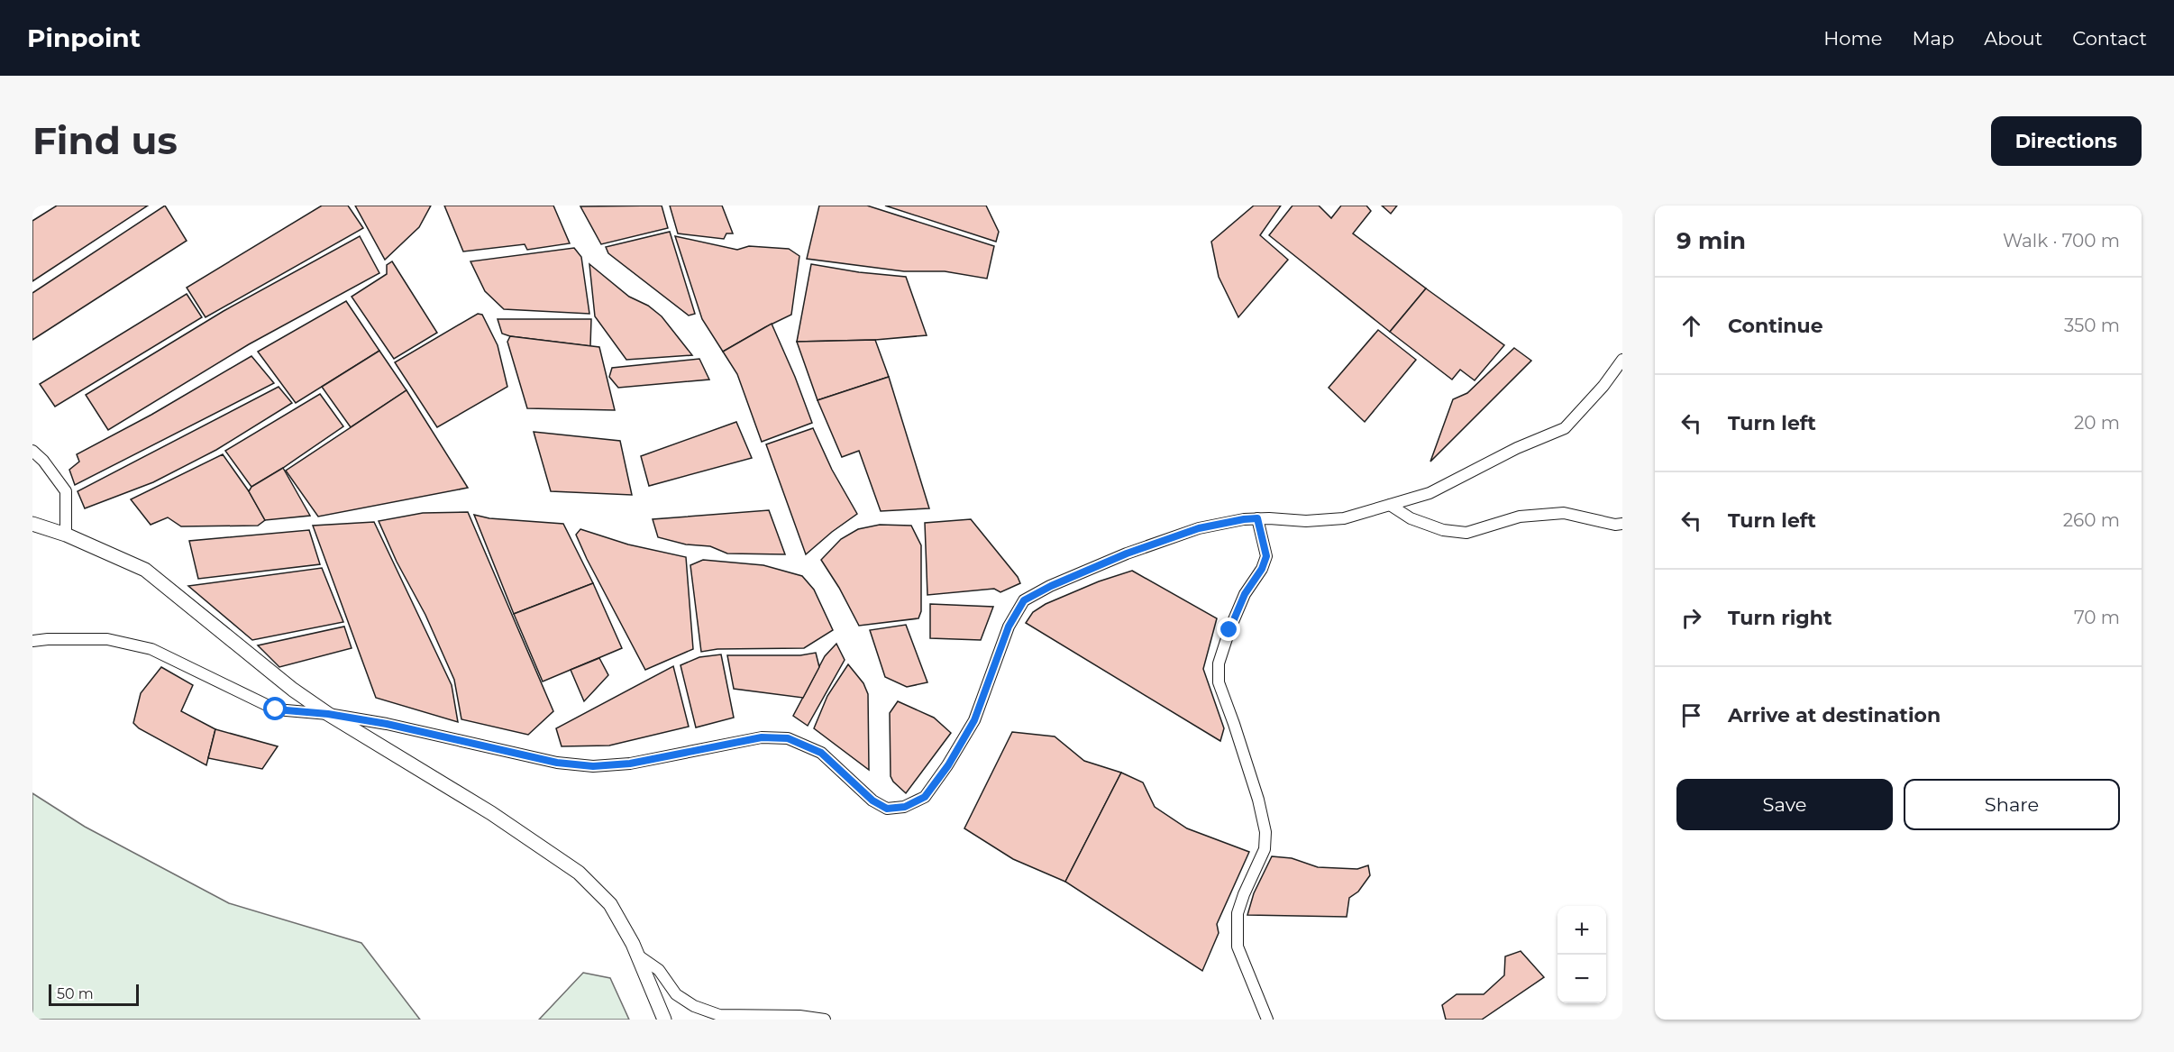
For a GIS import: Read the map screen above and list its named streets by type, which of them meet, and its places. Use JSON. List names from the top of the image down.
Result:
{
  "scale_bar": "50 m",
  "page": {
    "header": "Pinpoint",
    "nav": [
      "Home",
      "Map",
      "About",
      "Contact"
    ],
    "buttons": [
      "Directions",
      ["Save", "Share"]
    ],
    "title": "Find us",
    "heading": ["9 min", "Walk · 700 m"],
    "list": [
      ["Continue", "350 m"],
      ["Turn left", "20 m"],
      ["Turn left", "260 m"],
      ["Turn right", "70 m"],
      "Arrive at destination"
    ],
    "map_buttons": ["+", "−"],
    "scale": "50 m"
  }
}
